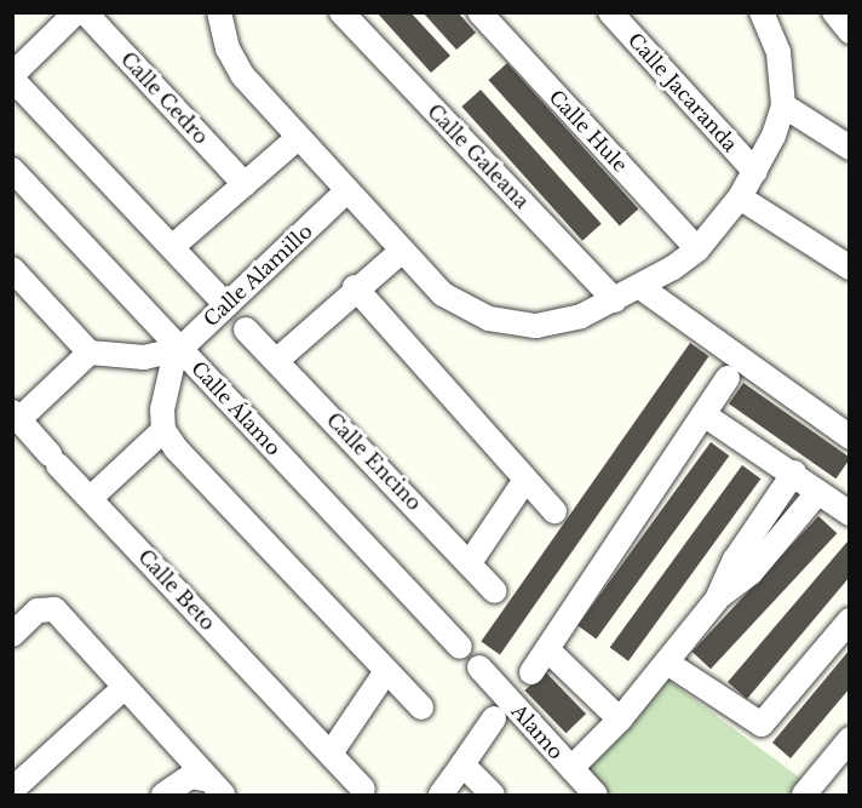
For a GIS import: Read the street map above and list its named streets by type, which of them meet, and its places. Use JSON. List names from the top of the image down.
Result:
{
  "streets": {
    "street": [
      "Calle Jacaranda",
      "Calle Cedro",
      "Calle Hule",
      "Calle Galeana",
      "Calle Alamillo",
      "Calle Álamo",
      "Calle Encino",
      "Calle Beto",
      "Alamo"
    ]
  },
  "crossings": [
    ["Calle Alamillo", "Calle Álamo"]
  ]
}
